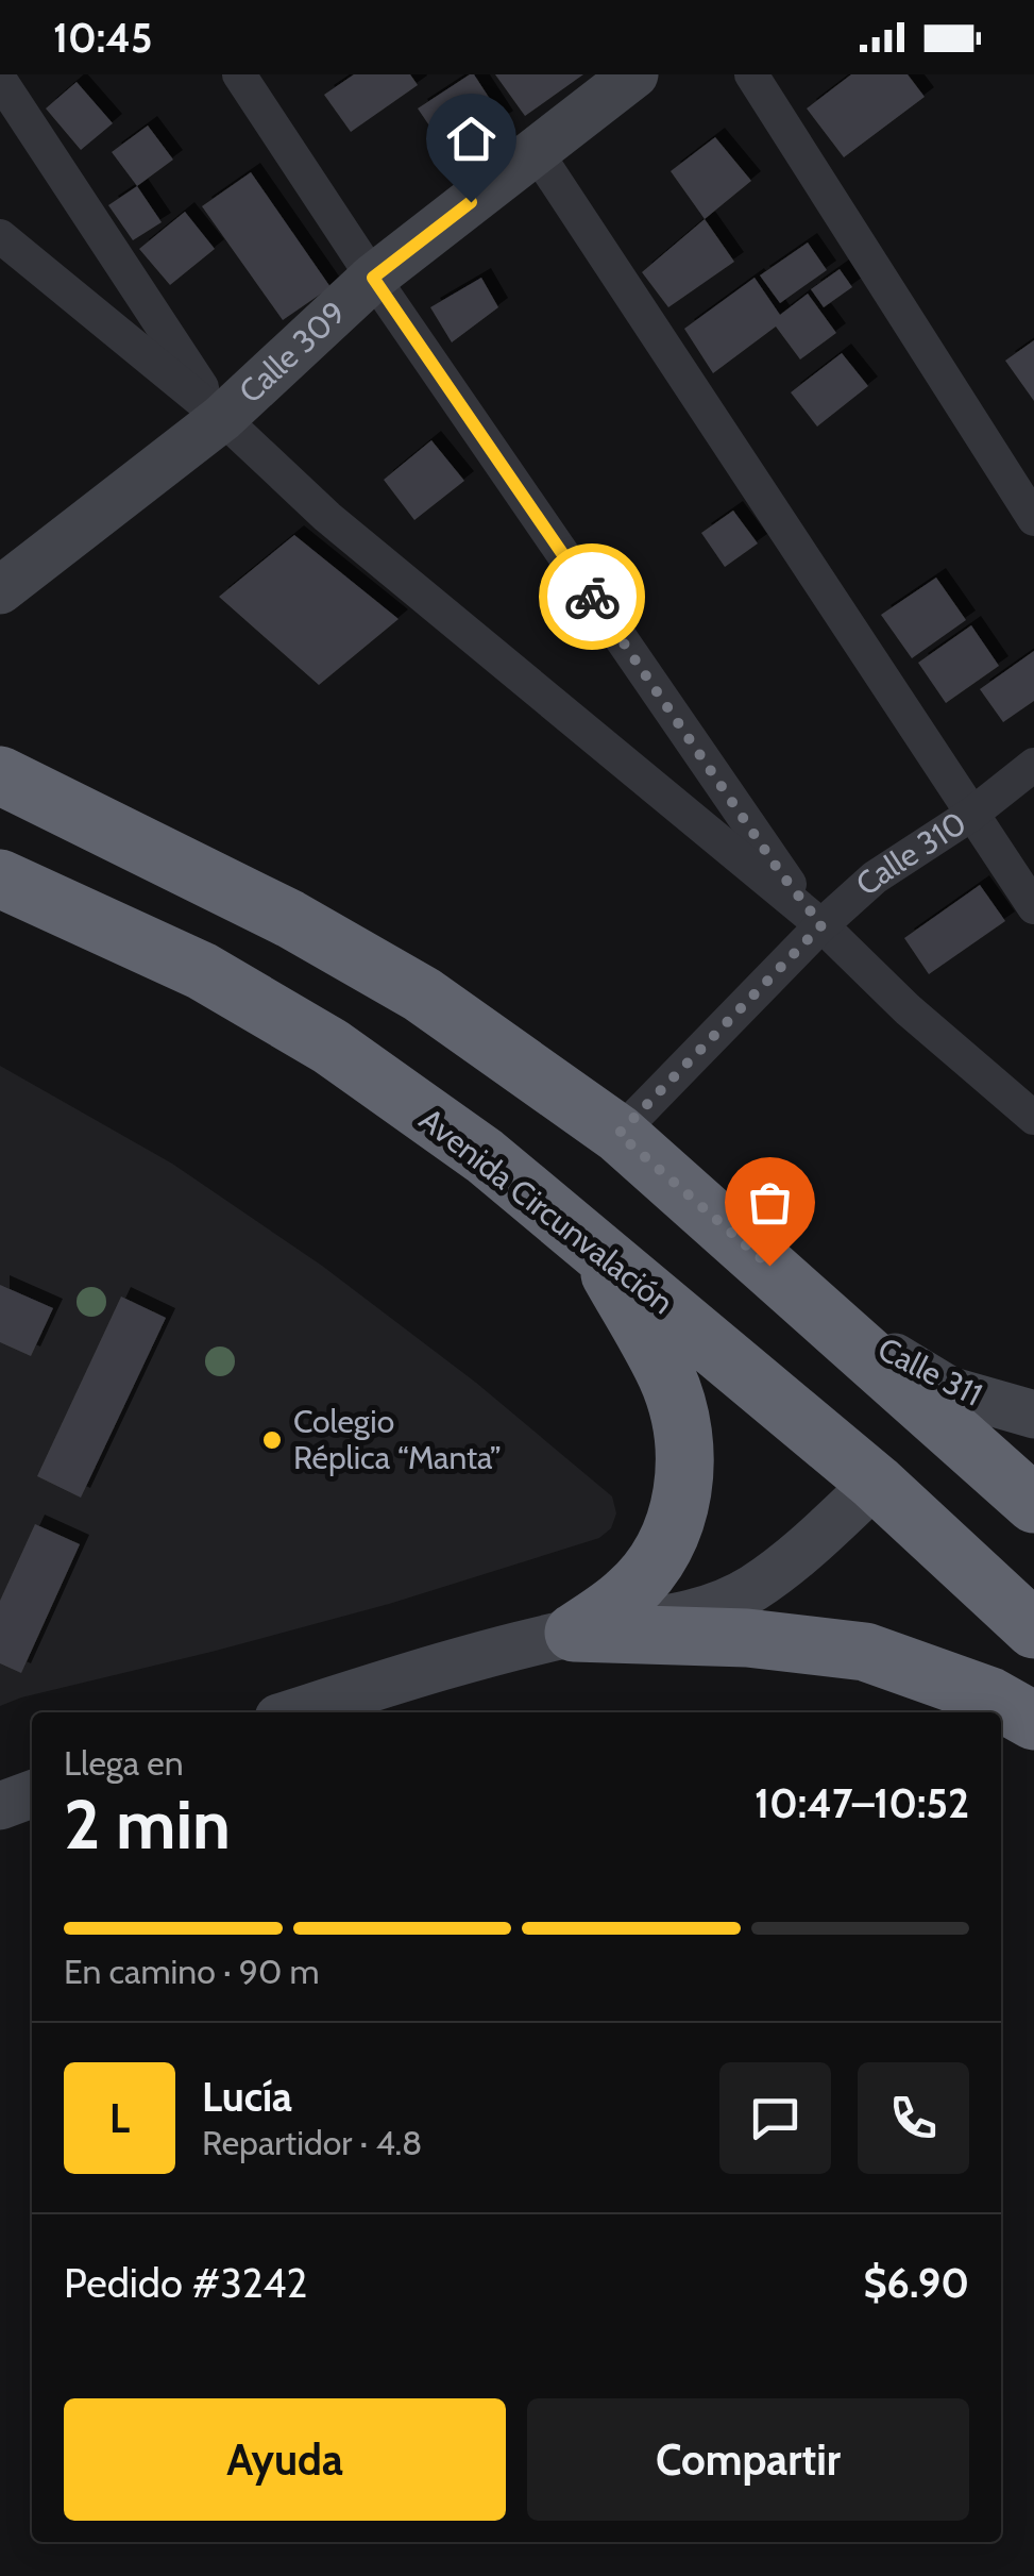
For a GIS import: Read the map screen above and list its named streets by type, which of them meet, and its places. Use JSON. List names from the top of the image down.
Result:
{
  "streets": {
    "highway": ["Avenida Circunvalación"],
    "street": ["Calle 309", "Calle 310", "Calle 311"]
  },
  "places": ["Colegio Réplica “Manta”"],
  "page": {
    "status": "10:45",
    "heading": ["2 min", "Llega en", "10:47–10:52"],
    "panel": [
      "Lucía",
      "Repartidor · 4.8",
      "Pedido #3242",
      "$6.90"
    ],
    "bar": "En camino · 90 m",
    "round": "L",
    "buttons": ["Ayuda", "Compartir"]
  }
}
